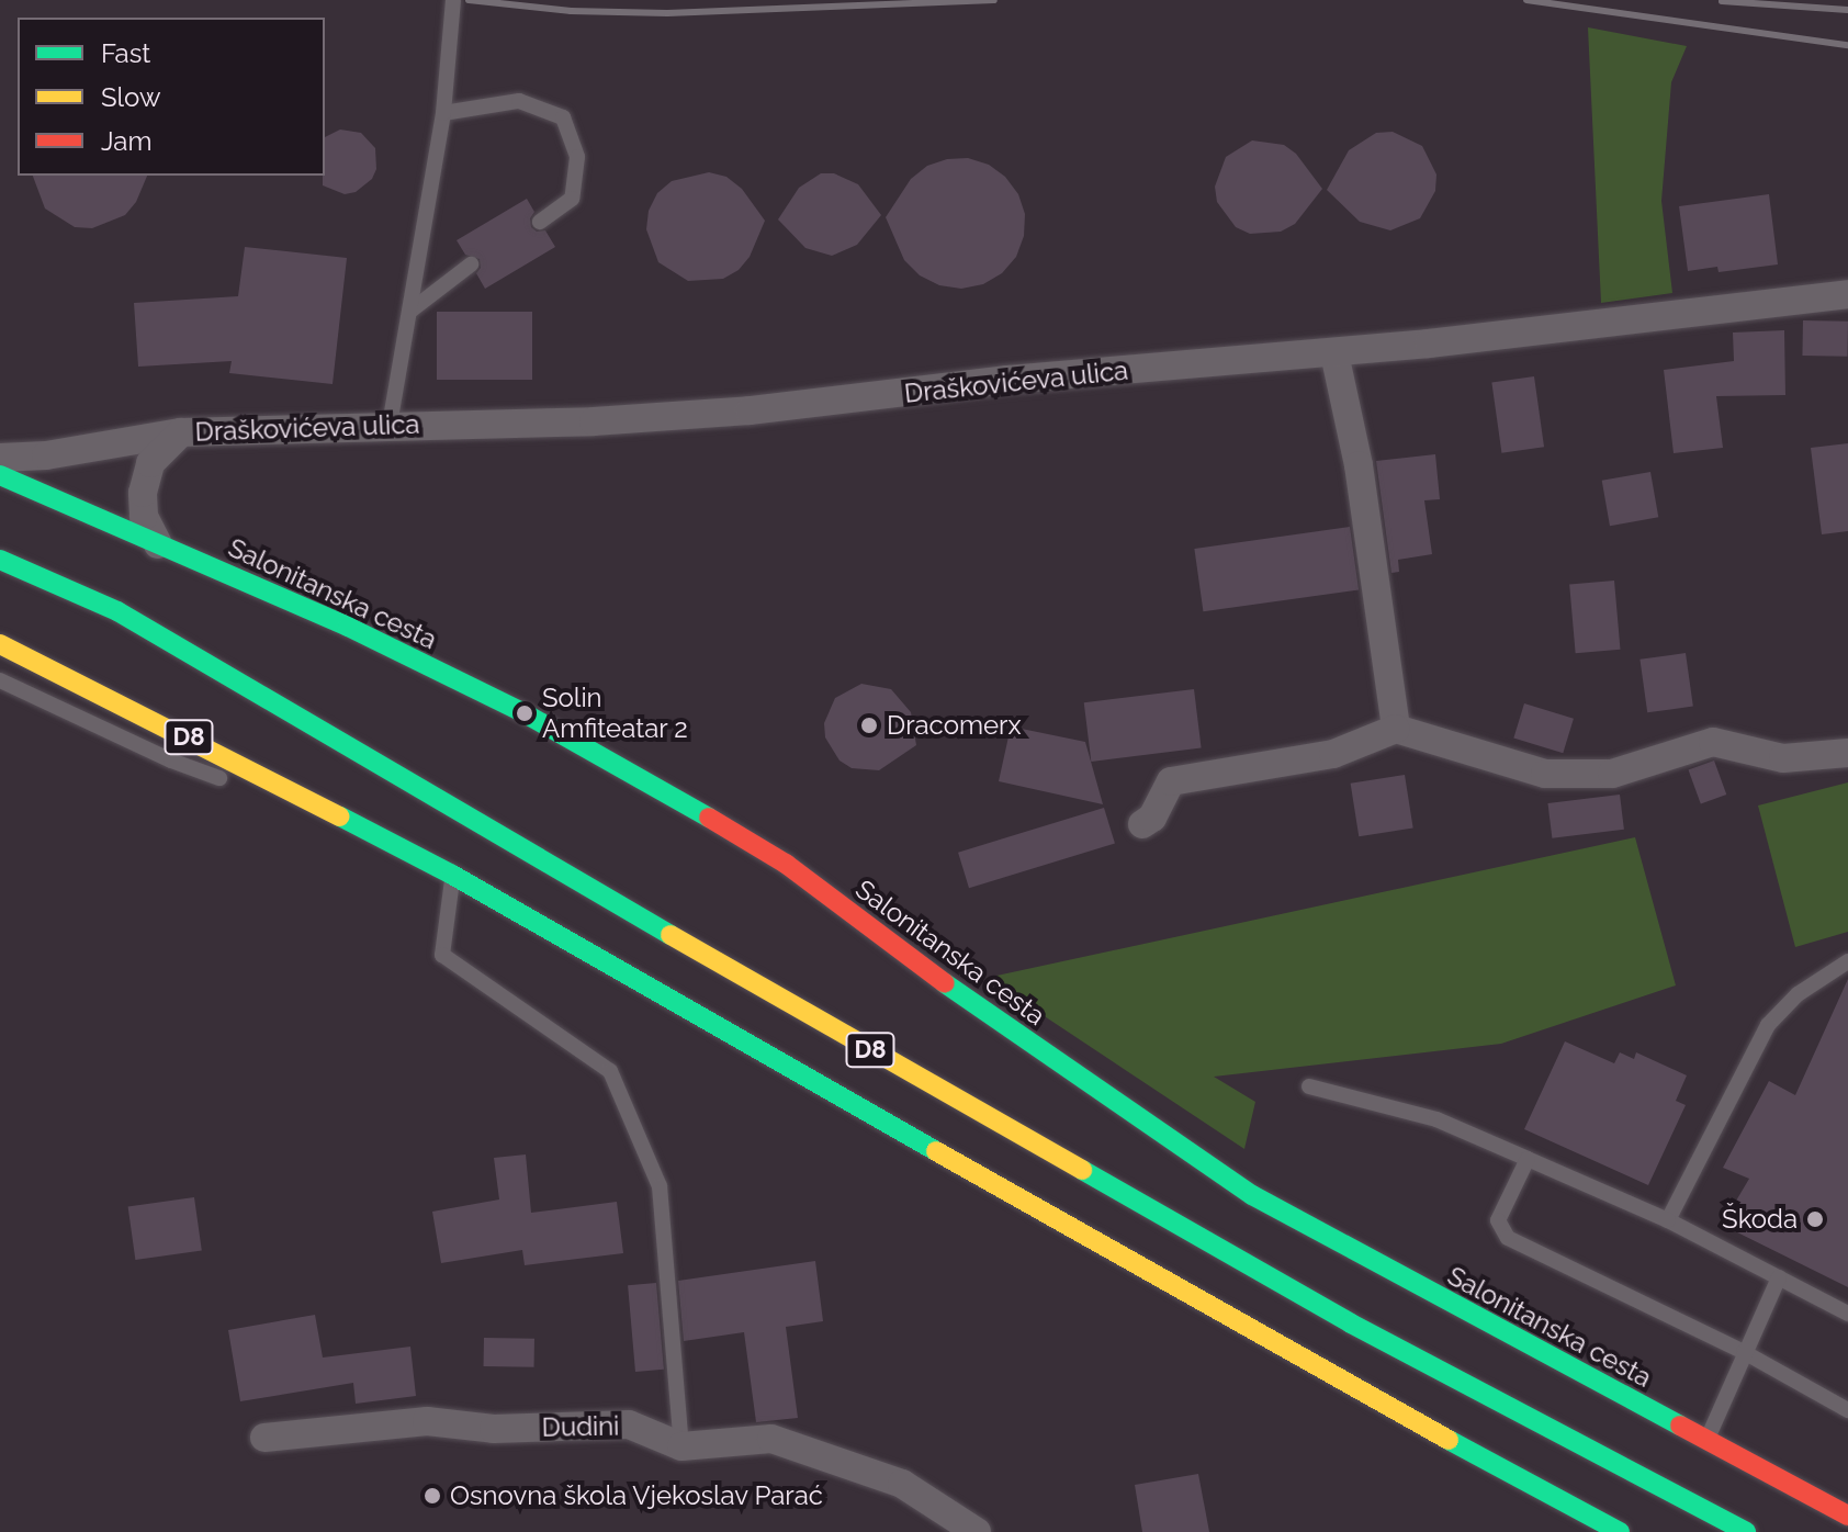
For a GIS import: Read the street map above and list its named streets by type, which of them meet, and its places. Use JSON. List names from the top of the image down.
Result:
{
  "streets": {
    "main road": ["Salonitanska cesta", "D8"],
    "street": ["Draškovićeva ulica", "Dudini"]
  },
  "crossings": [
    ["Draškovićeva ulica", "Salonitanska cesta"]
  ],
  "places": [
    "Solin Amfiteatar 2",
    "Dracomerx",
    "Škoda",
    "Osnovna škola Vjekoslav Parać"
  ],
  "legend": ["Fast", "Slow", "Jam"]
}
